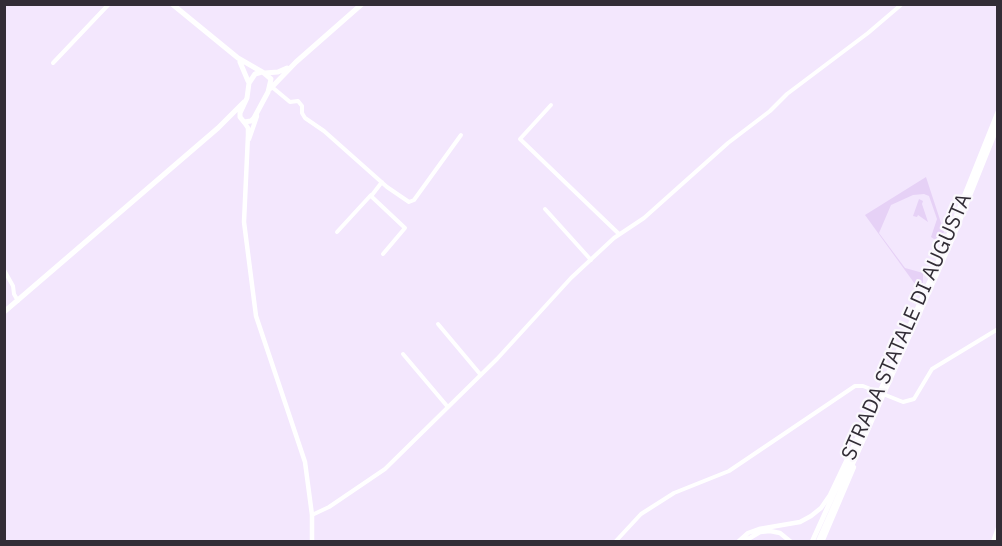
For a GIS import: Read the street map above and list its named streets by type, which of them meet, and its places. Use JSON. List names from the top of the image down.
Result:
{
  "streets": {
    "main road": ["STRADA STATALE DI AUGUSTA"]
  }
}
